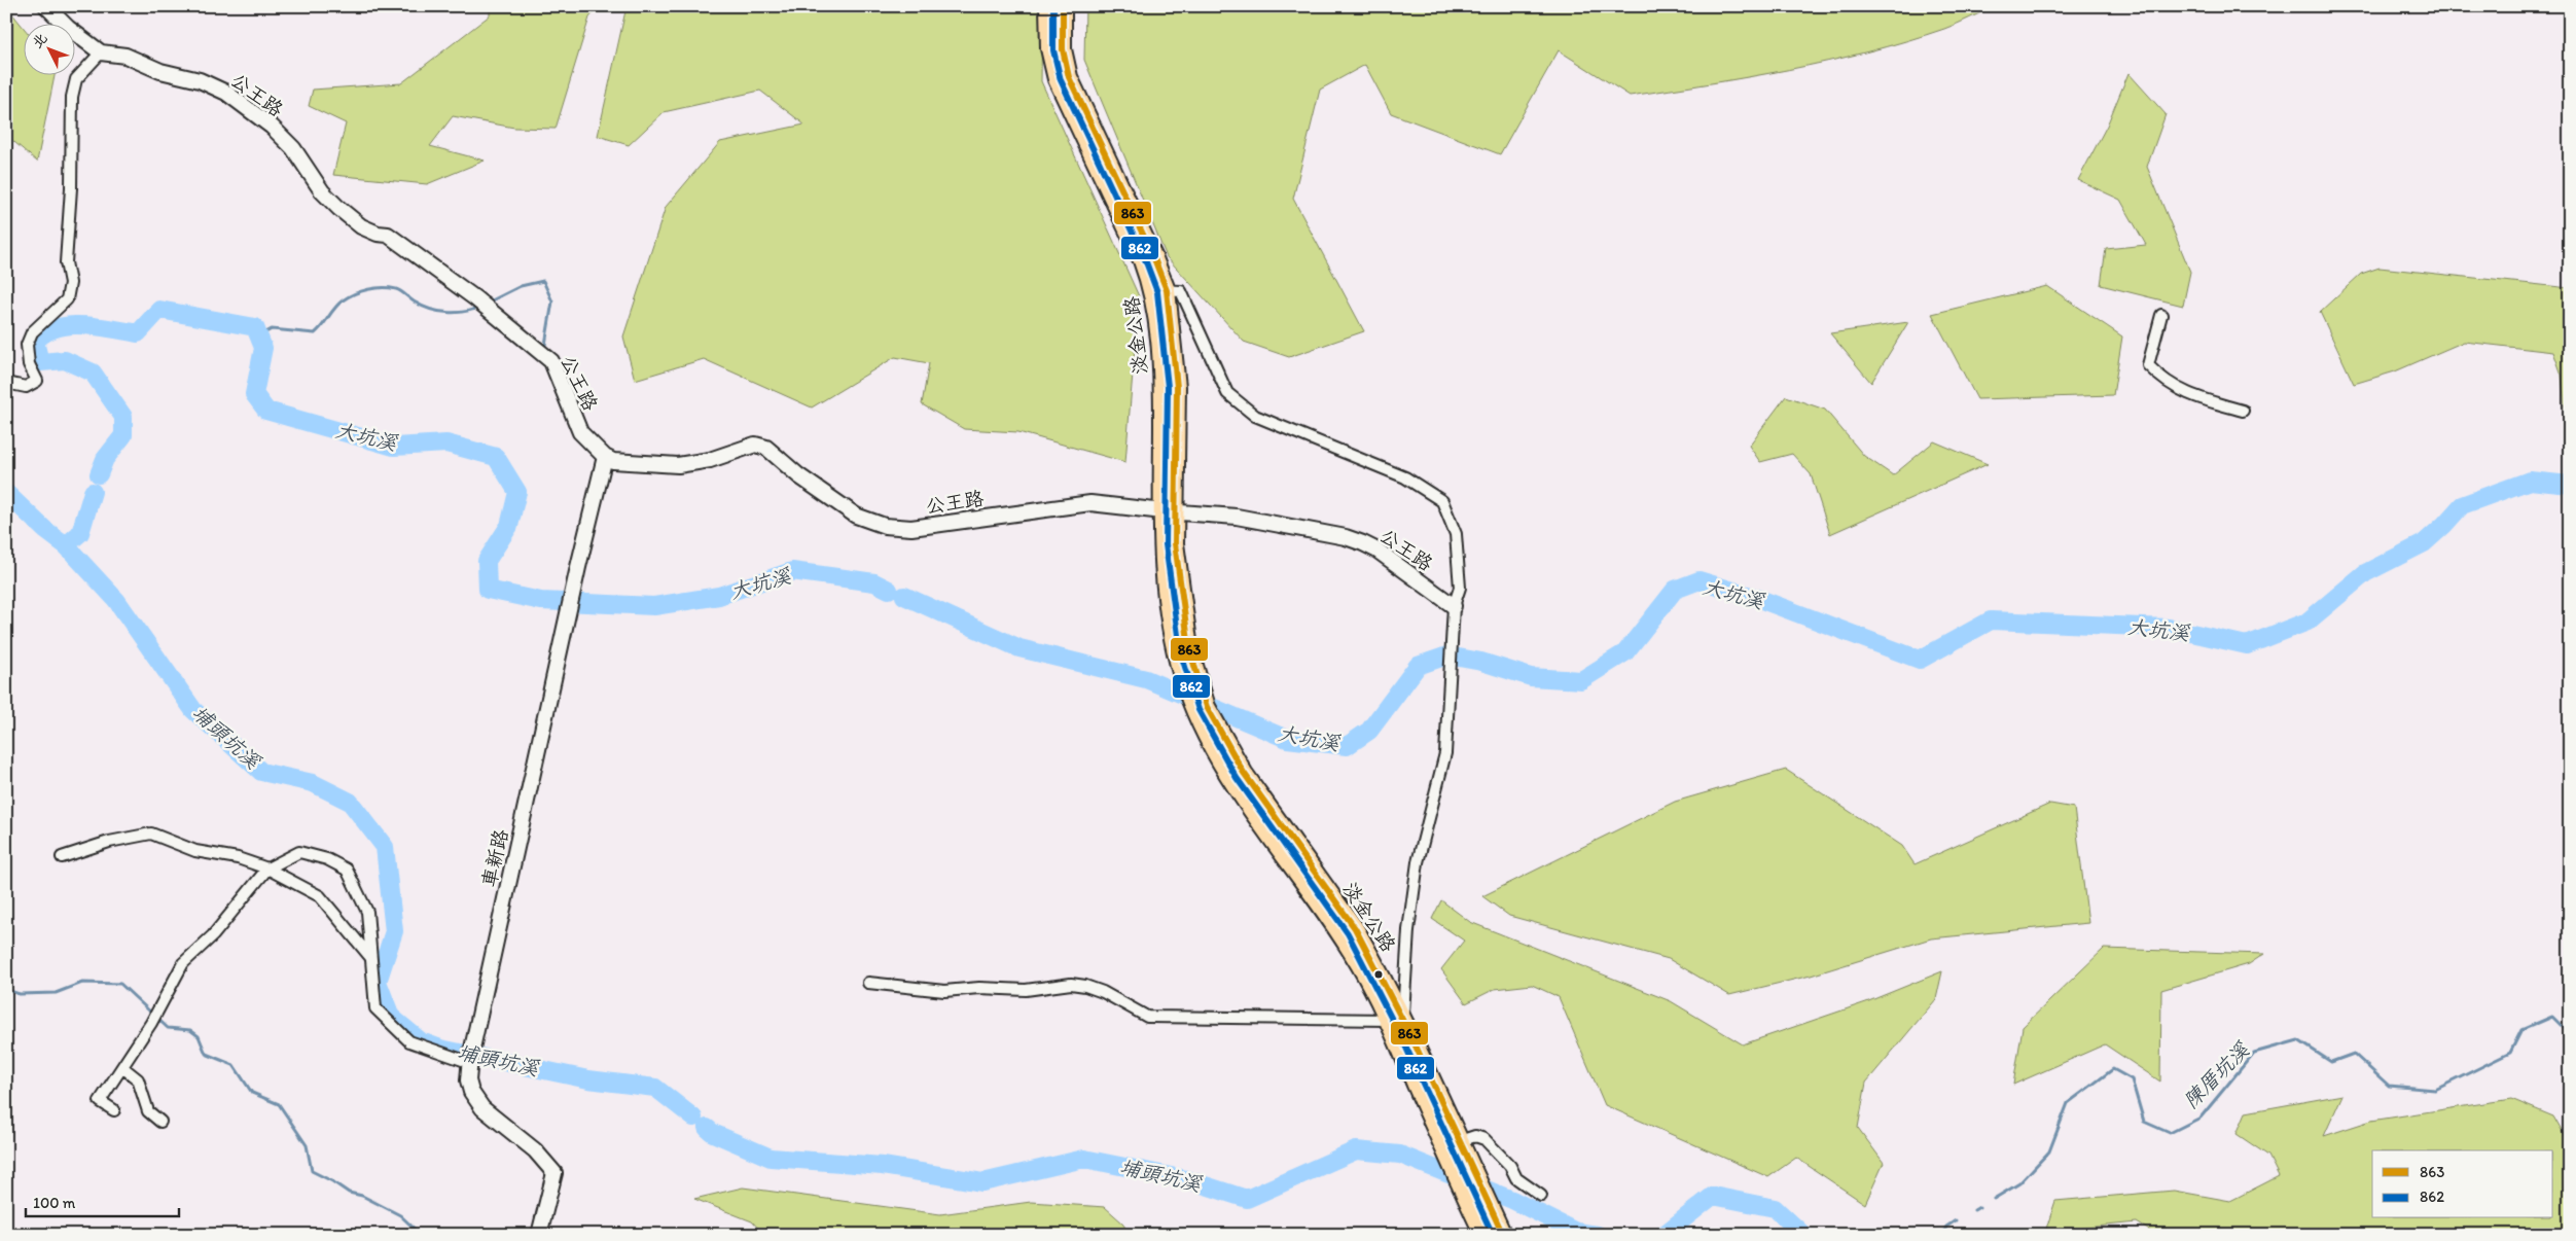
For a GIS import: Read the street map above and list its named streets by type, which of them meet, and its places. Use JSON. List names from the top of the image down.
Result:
{
  "streets": {
    "main road": ["淡金公路"],
    "street": ["公王路", "車新路"]
  },
  "crossings": [
    ["公王路", "車新路"]
  ],
  "water": ["大坑溪", "埔頭坑溪", "陳厝坑溪"],
  "lines": ["transit line 863", "transit line 862"],
  "legend": ["863", "862"],
  "scale_bar": "100 m",
  "north": "top left"
}
